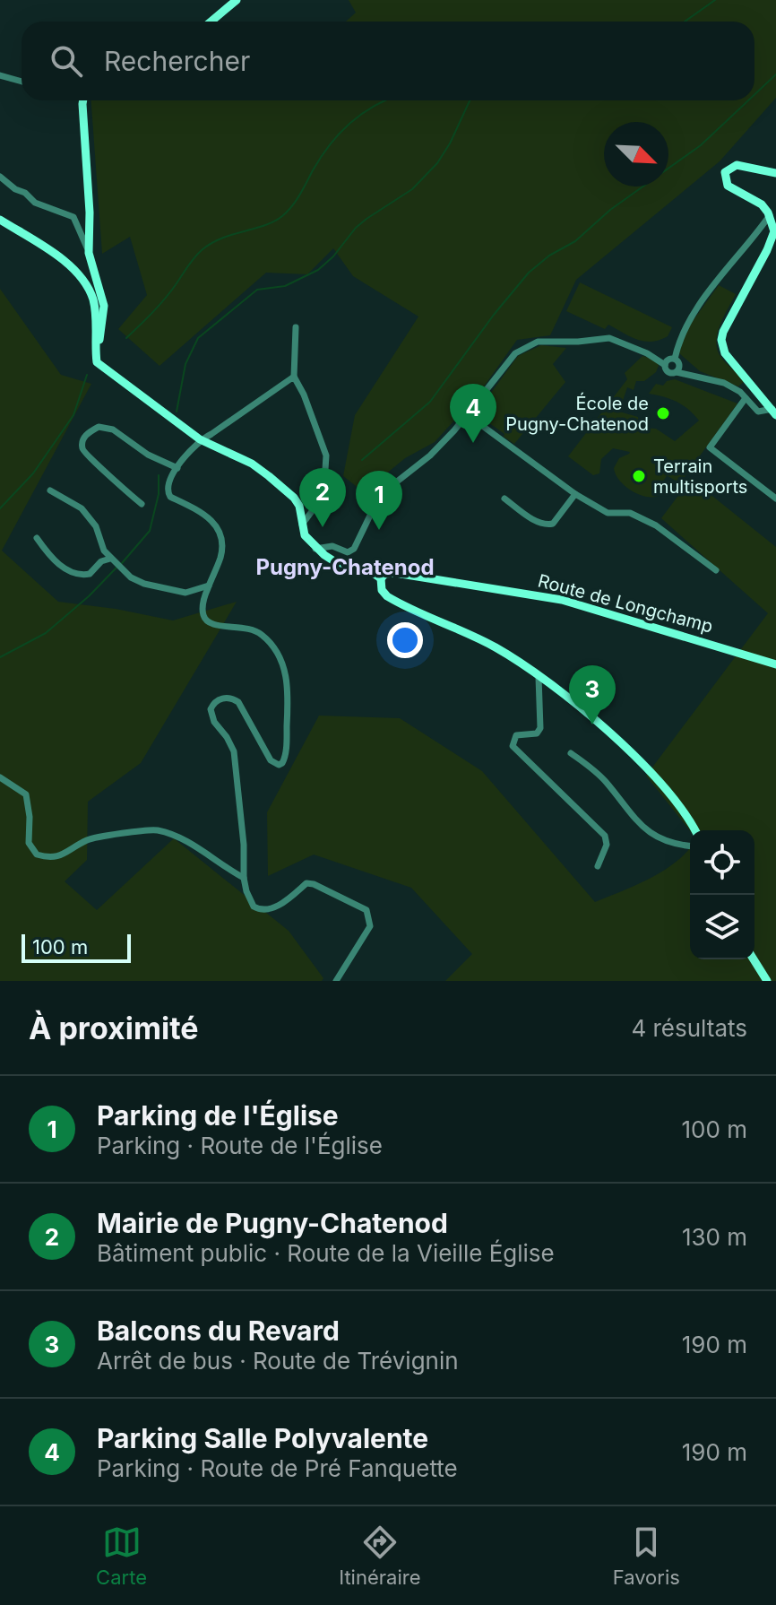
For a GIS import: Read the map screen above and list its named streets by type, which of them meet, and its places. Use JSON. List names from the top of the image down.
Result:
{
  "streets": {
    "street": ["Route de Longchamp"]
  },
  "districts": ["Pugny-Chatenod"],
  "places": ["École de Pugny-Chatenod", "Terrain multisports"],
  "scale_bar": "100 m",
  "north": "bottom right",
  "page": {
    "search": "Rechercher",
    "pins": [
      "4",
      "2",
      "1",
      "3"
    ],
    "scale": "100 m",
    "heading": ["À proximité", "4 résultats"],
    "list": [
      {
        "mark": "1",
        "name": "Parking de l'Église",
        "note": "Parking · Route de l'Église",
        "value": "100 m"
      },
      {
        "mark": "2",
        "name": "Mairie de Pugny-Chatenod",
        "note": "Bâtiment public · Route de la Vieille Église",
        "value": "130 m"
      },
      {
        "mark": "3",
        "name": "Balcons du Revard",
        "note": "Arrêt de bus · Route de Trévignin",
        "value": "190 m"
      },
      {
        "mark": "4",
        "name": "Parking Salle Polyvalente",
        "note": "Parking · Route de Pré Fanquette",
        "value": "190 m"
      }
    ],
    "nav": ["Carte", "Itinéraire", "Favoris"]
  }
}
